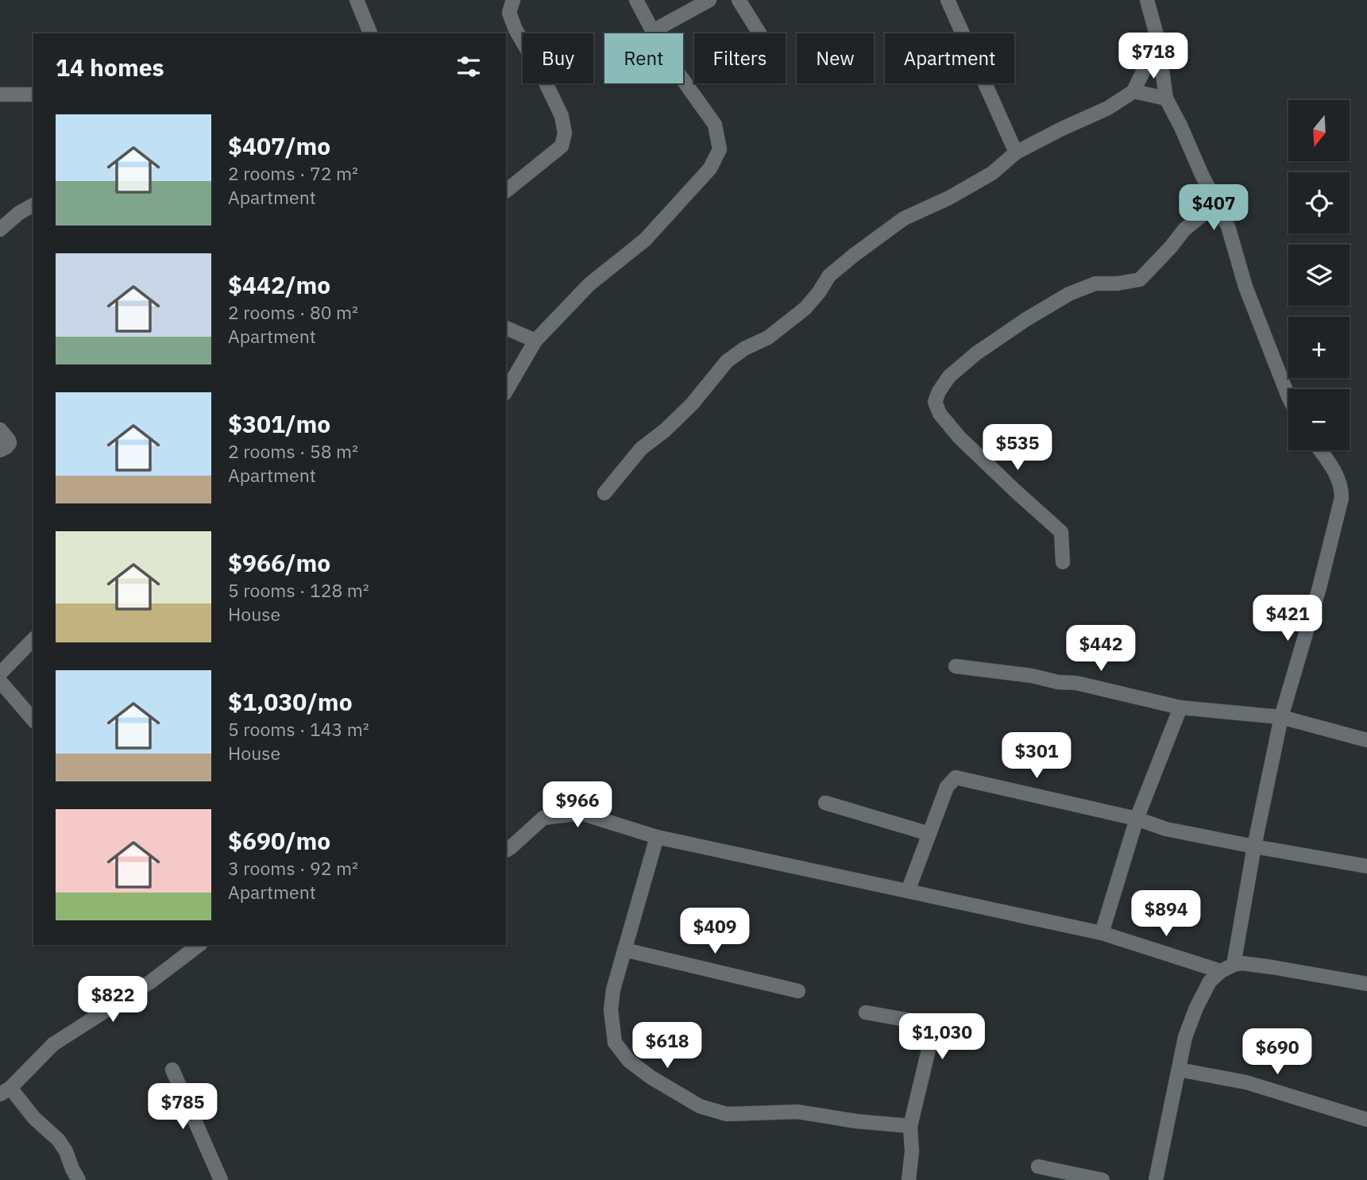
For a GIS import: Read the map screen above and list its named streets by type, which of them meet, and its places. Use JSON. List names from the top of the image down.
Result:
{
  "north": "bottom",
  "page": {
    "price": [
      "$718",
      "$407",
      "$535",
      "$421",
      "$442",
      "$301",
      "$966",
      "$894",
      "$409",
      "$822",
      "$1,030",
      "$618",
      "$690",
      "$785"
    ],
    "chip": [
      "Buy",
      "Rent",
      "Filters",
      "New",
      "Apartment"
    ],
    "heading": "14 homes",
    "map_buttons": ["+", "−"],
    "list": [
      {
        "name": "$407/mo",
        "note": "2 rooms · 72 m² · Apartment"
      },
      {
        "name": "$442/mo",
        "note": "2 rooms · 80 m² · Apartment"
      },
      {
        "name": "$301/mo",
        "note": "2 rooms · 58 m² · Apartment"
      },
      {
        "name": "$966/mo",
        "note": "5 rooms · 128 m² · House"
      },
      {
        "name": "$1,030/mo",
        "note": "5 rooms · 143 m² · House"
      },
      {
        "name": "$690/mo",
        "note": "3 rooms · 92 m² · Apartment"
      }
    ]
  }
}
